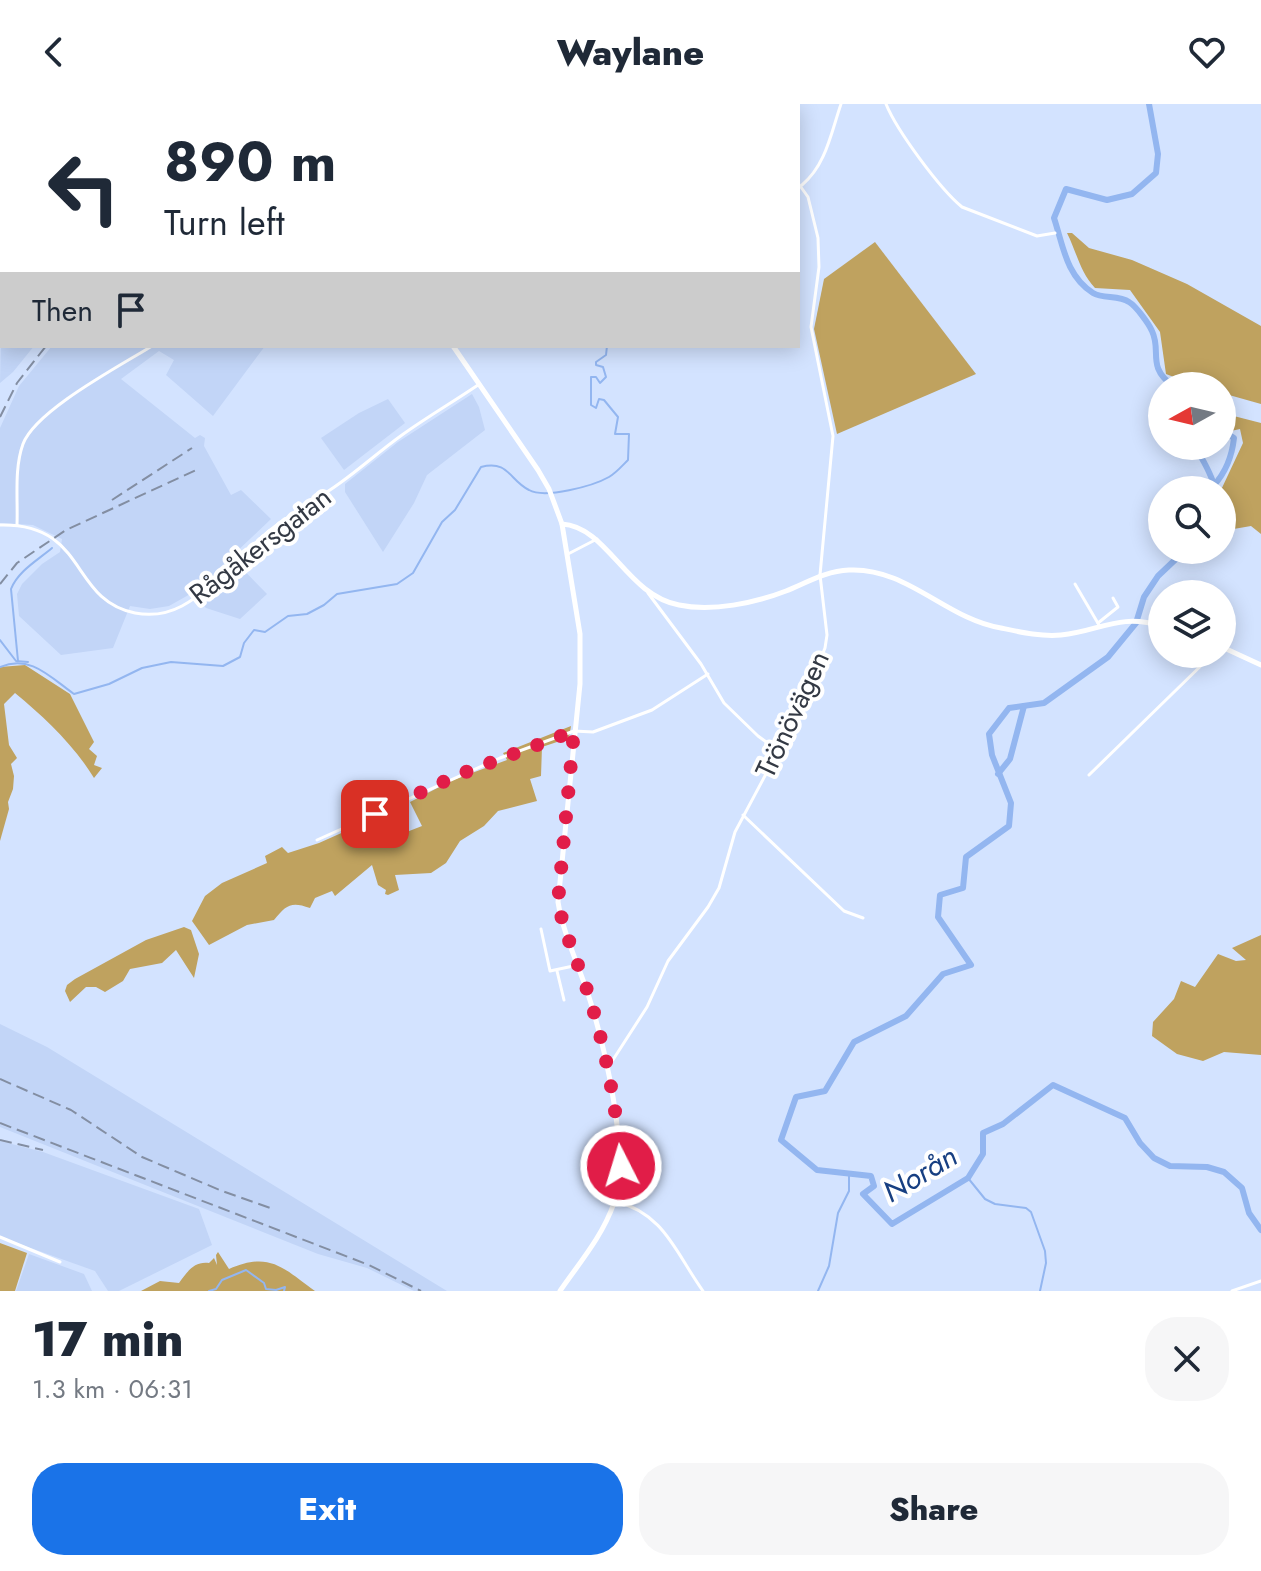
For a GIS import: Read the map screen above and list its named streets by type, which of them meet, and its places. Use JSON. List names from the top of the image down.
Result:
{
  "streets": {
    "street": ["Rågåkersgatan", "Trönövägen"]
  },
  "water": ["Norån"],
  "north": "left",
  "page": {
    "header": "Waylane",
    "turn": ["890 m", "Turn left"],
    "then": "Then",
    "heading": ["17 min", "1.3 km · 06:31"],
    "buttons": ["Exit", "Share"]
  }
}
